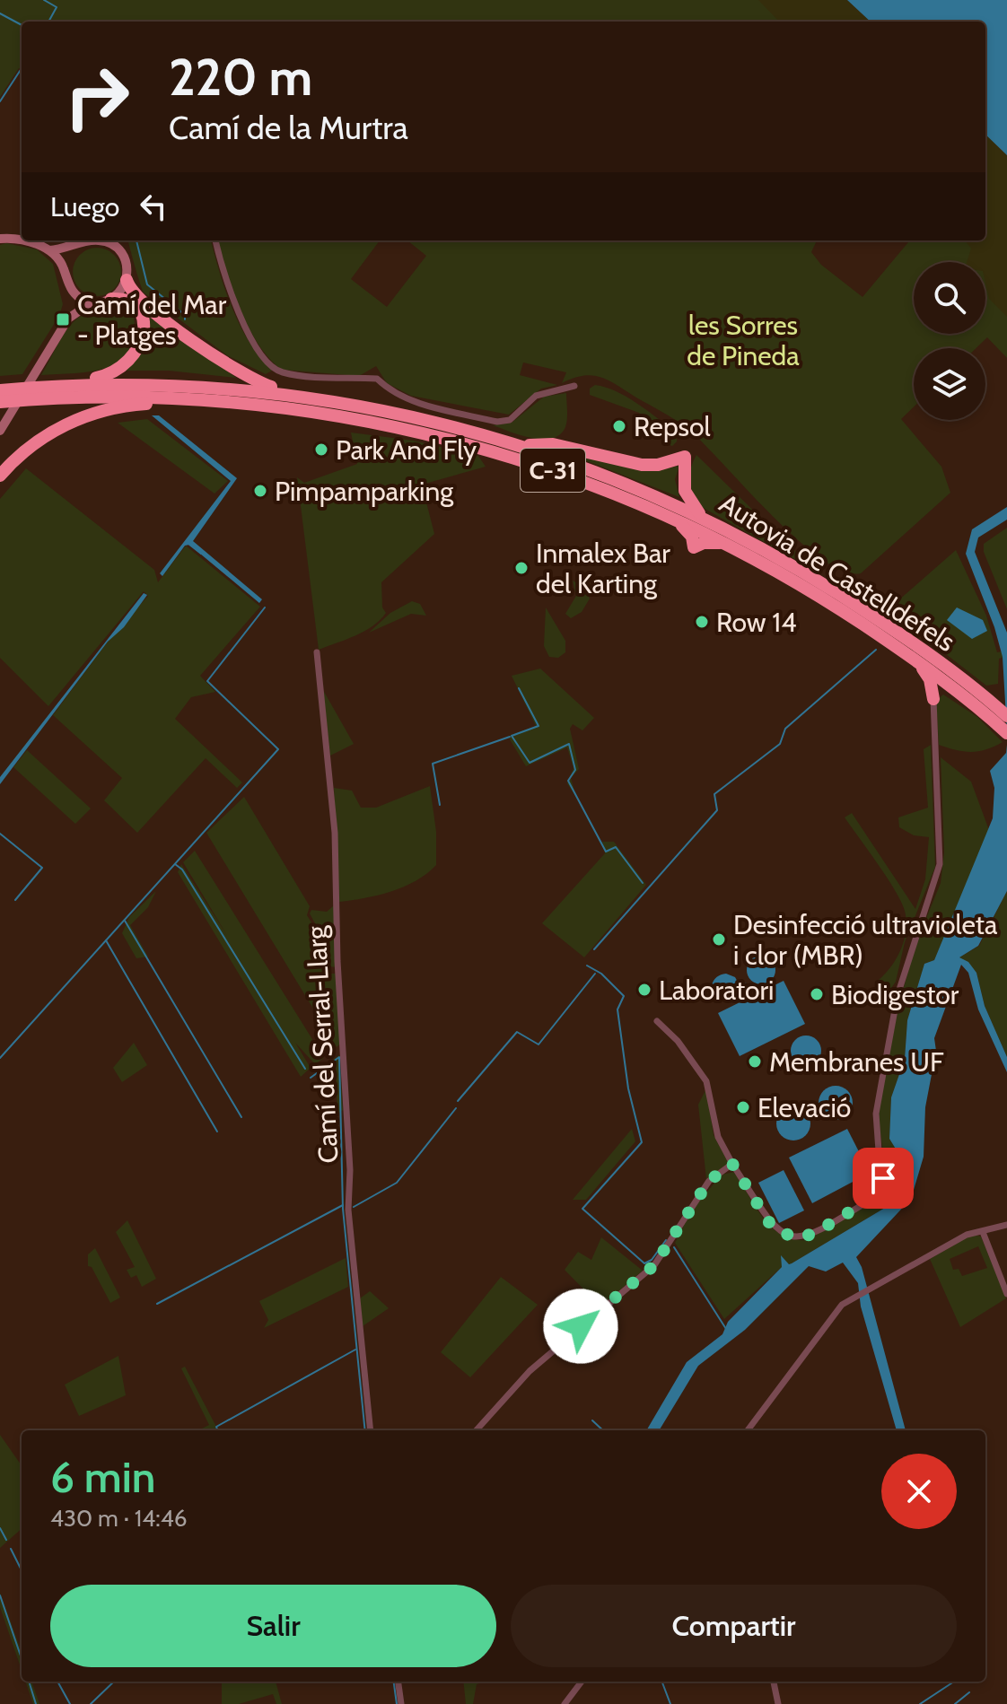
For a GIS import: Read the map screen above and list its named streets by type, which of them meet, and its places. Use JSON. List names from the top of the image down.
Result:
{
  "streets": {
    "highway": ["C-31", "Autovia de Castelldefels"],
    "street": ["Camí del Serral-Llarg"]
  },
  "parks": ["les Sorres de Pineda"],
  "places": {
    "transit": ["Camí del Mar - Platges"],
    "other": [
      "Repsol",
      "Park And Fly",
      "Pimpamparking",
      "Inmalex Bar del Karting",
      "Row 14",
      "Desinfecció ultravioleta i clor (MBR)",
      "Laboratori",
      "Biodigestor",
      "Membranes UF",
      "Elevació"
    ]
  },
  "page": {
    "turn": ["220 m", "Camí de la Murtra"],
    "then": "Luego",
    "heading": ["6 min", "430 m · 14:46"],
    "buttons": ["Salir", "Compartir"]
  }
}
